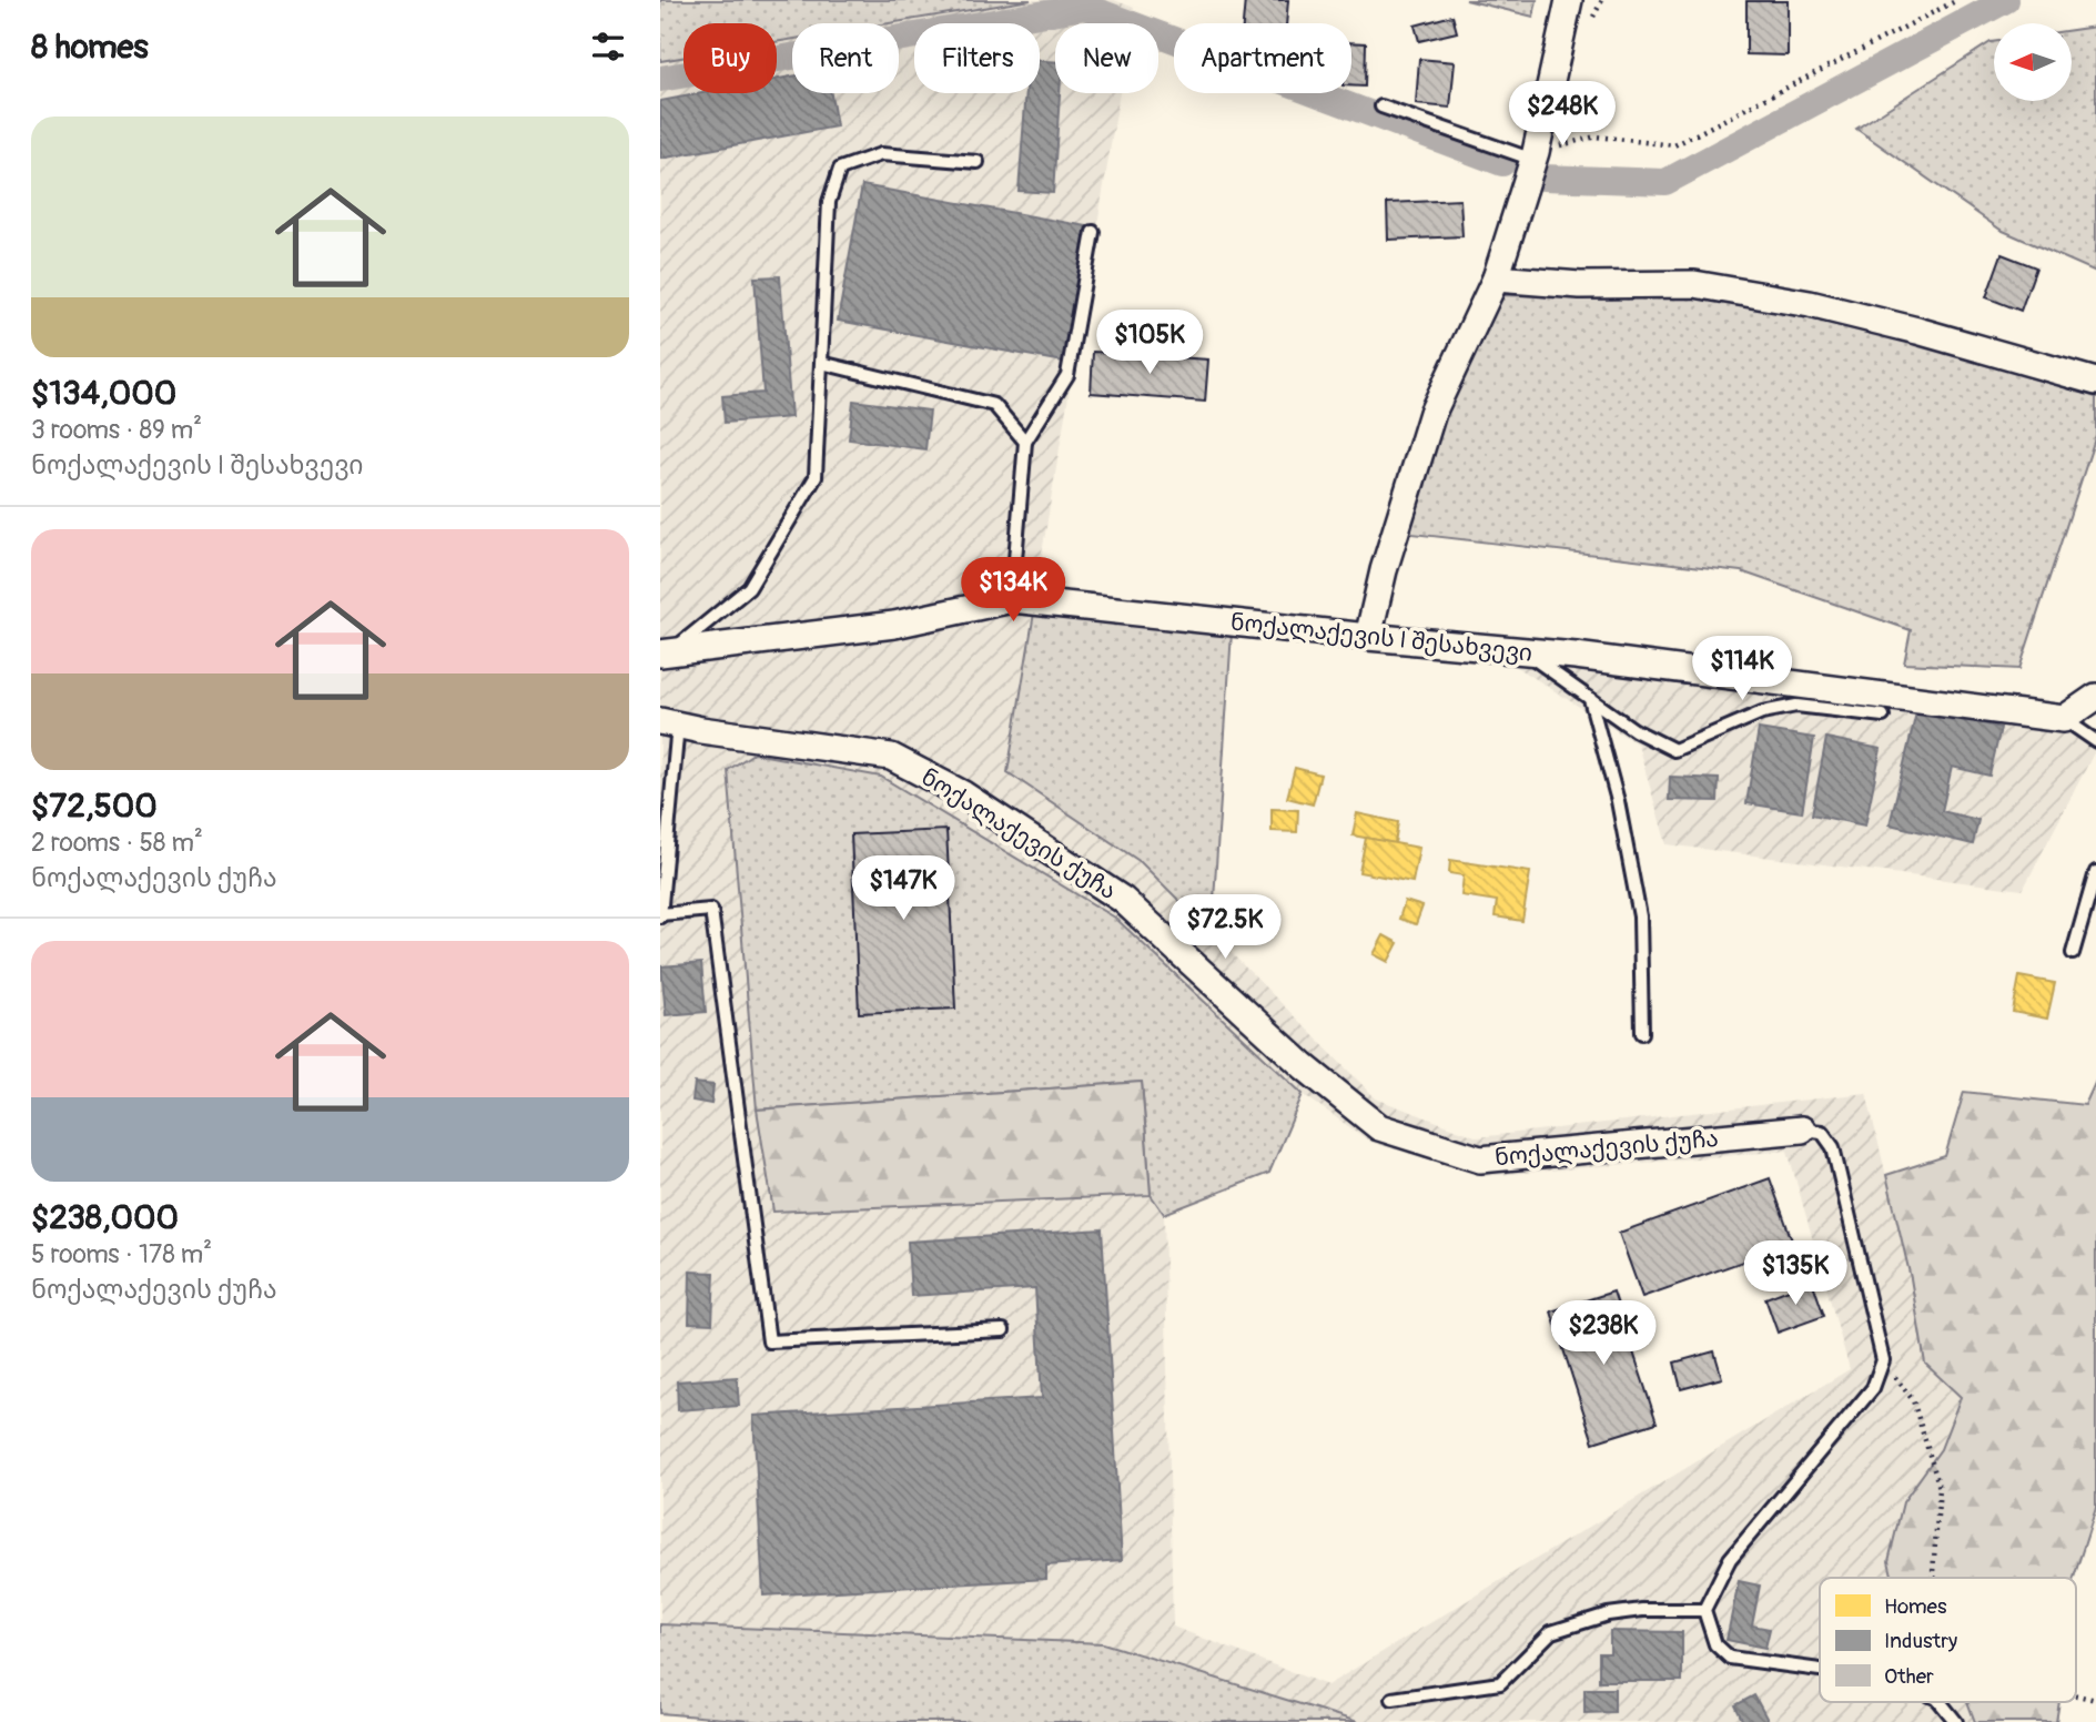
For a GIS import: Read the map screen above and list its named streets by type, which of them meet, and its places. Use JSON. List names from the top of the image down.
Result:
{
  "streets": {
    "street": ["ნოქალაქევის I შესახვევი", "ნოქალაქევის ქუჩა"]
  },
  "legend": ["Homes", "Industry", "Other"],
  "north": "left",
  "page": {
    "heading": "8 homes",
    "chip": [
      "Buy",
      "Rent",
      "Filters",
      "New",
      "Apartment"
    ],
    "price": [
      "$248K",
      "$105K",
      "$134K",
      "$114K",
      "$147K",
      "$72.5K",
      "$135K",
      "$238K"
    ],
    "list": [
      {
        "name": "$134,000",
        "note": "3 rooms · 89 m² · ნოქალაქევის I შესახვევი"
      },
      {
        "name": "$72,500",
        "note": "2 rooms · 58 m² · ნოქალაქევის ქუჩა"
      },
      {
        "name": "$238,000",
        "note": "5 rooms · 178 m² · ნოქალაქევის ქუჩა"
      }
    ]
  }
}
